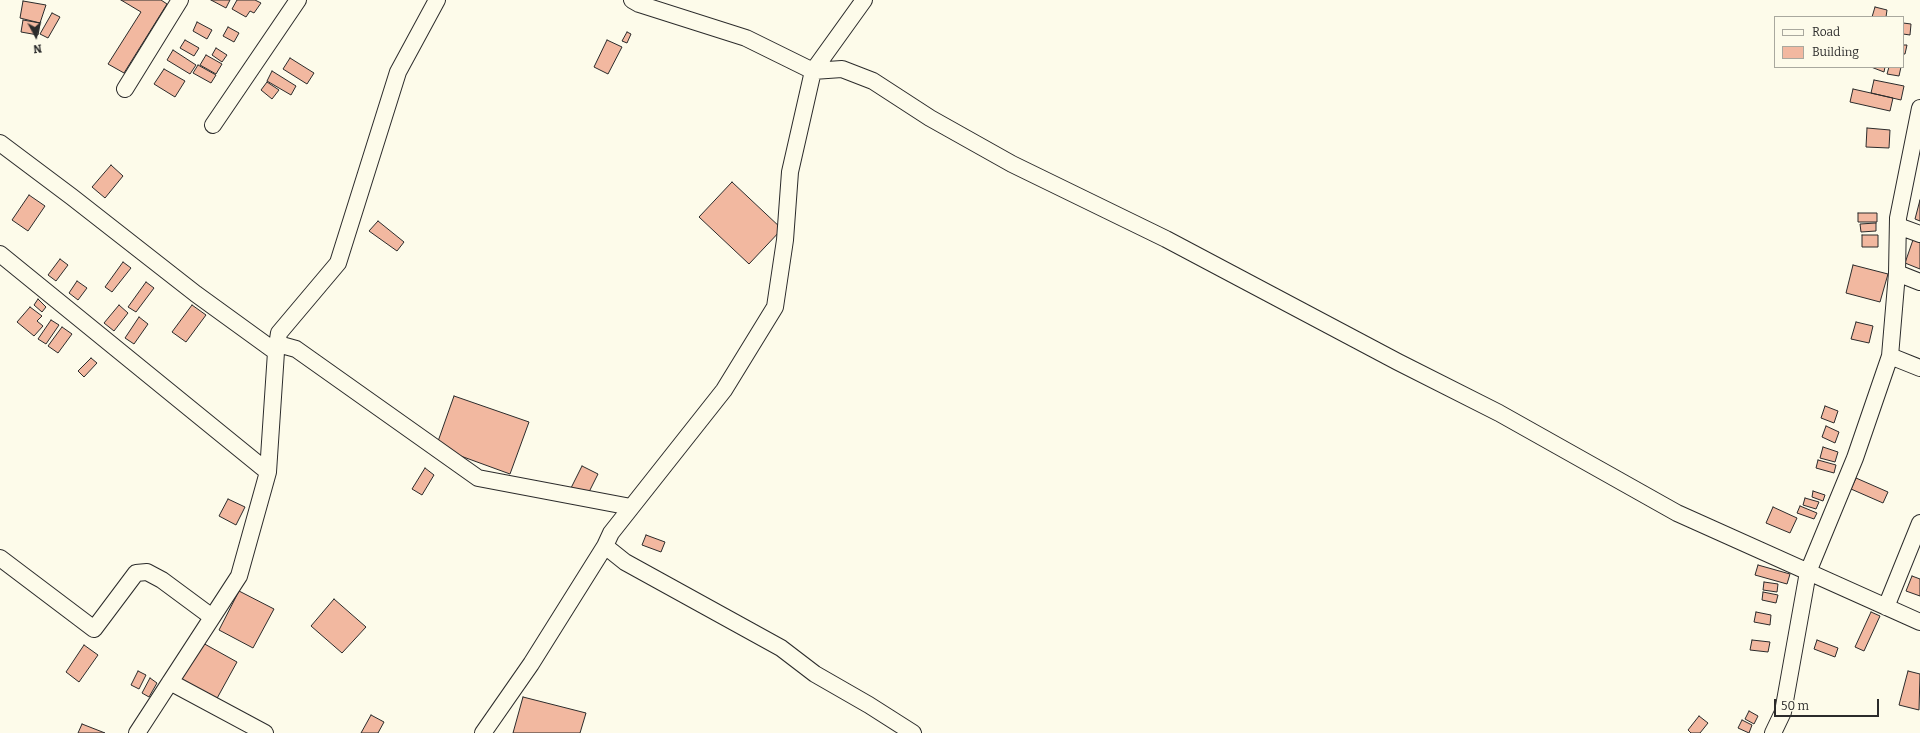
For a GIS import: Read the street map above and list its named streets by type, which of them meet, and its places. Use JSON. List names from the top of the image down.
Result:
{
  "legend": ["Road", "Building"],
  "scale_bar": "50 m",
  "north": "bottom"
}
